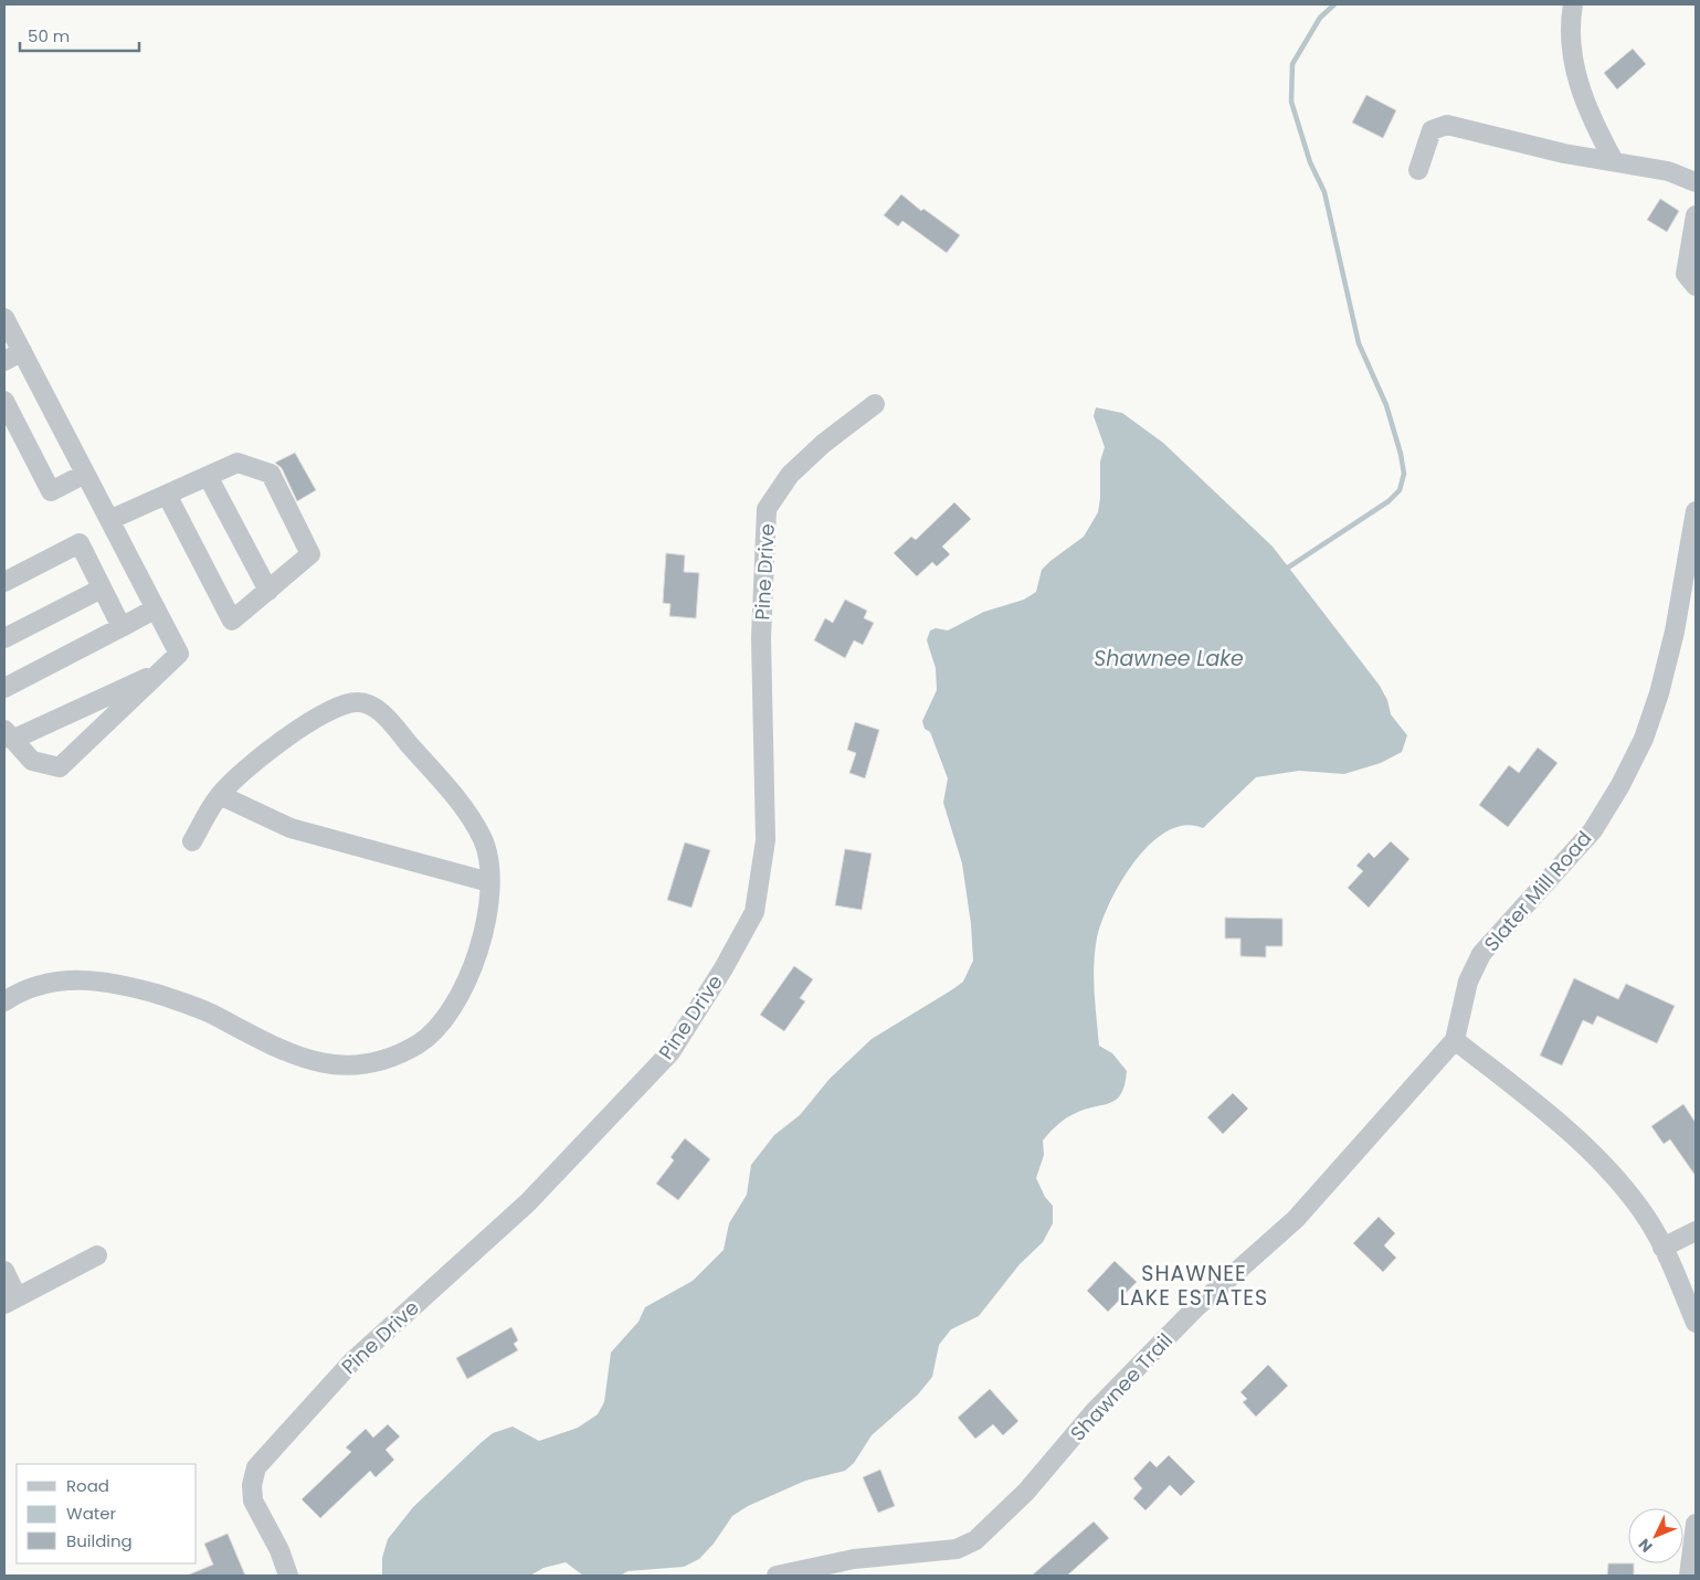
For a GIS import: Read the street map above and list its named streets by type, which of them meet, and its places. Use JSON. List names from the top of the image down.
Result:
{
  "streets": {
    "street": ["Pine Drive", "Slater Mill Road", "Shawnee Trail"]
  },
  "crossings": [
    ["Slater Mill Road", "Shawnee Trail"]
  ],
  "districts": ["SHAWNEE LAKE ESTATES"],
  "water": ["Shawnee Lake"],
  "legend": ["Road", "Water", "Building"],
  "scale_bar": "50 m",
  "north": "bottom left"
}
